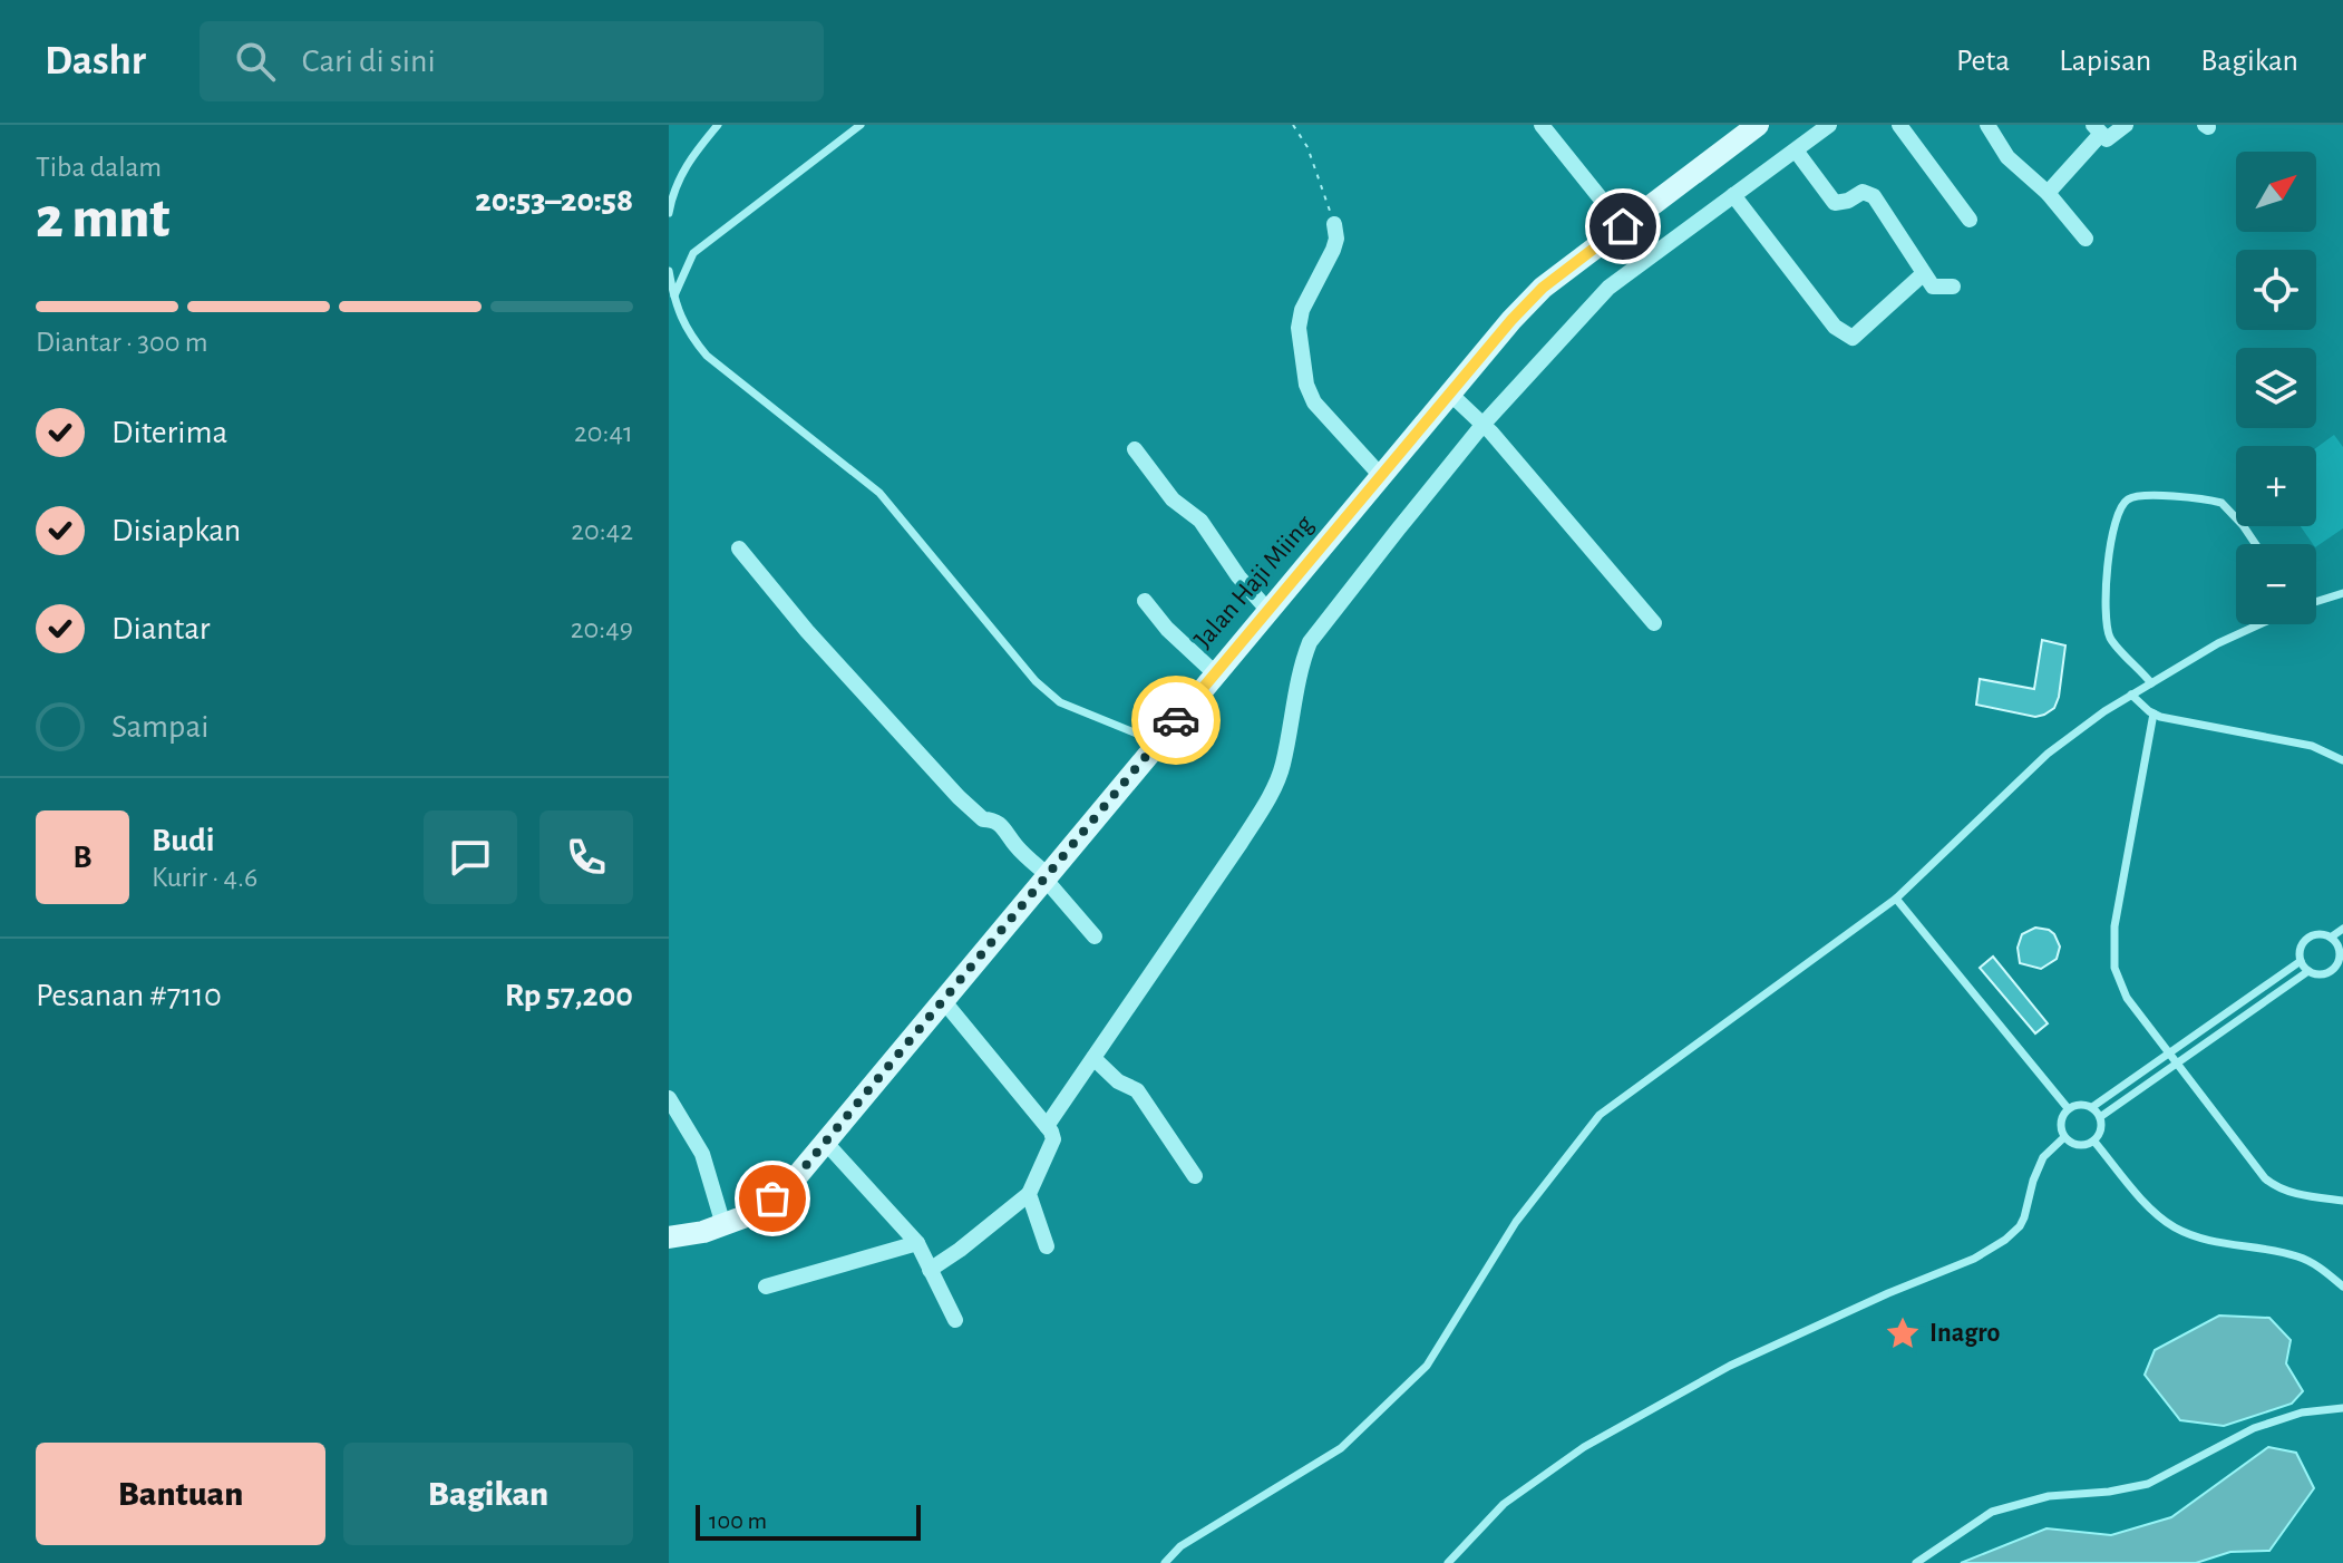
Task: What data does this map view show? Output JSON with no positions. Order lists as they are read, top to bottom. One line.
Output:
{"streets":{"main road":["Jalan Haji Miing"]},"places":{"place":["Inagro"]},"scale_bar":"100 m","north":"top right","page":{"header":"Dashr","search":"Cari di sini","nav":["Peta","Lapisan","Bagikan"],"heading":["2 mnt","Tiba dalam","20:53–20:58"],"panel":["Budi","Kurir · 4.6","Pesanan #7110","Rp 57,200"],"map_buttons":["+","−"],"bar":"Diantar · 300 m","list":[["Diterima","20:41"],["Disiapkan","20:42"],["Diantar","20:49"],"Sampai"],"round":"B","buttons":["Bantuan","Bagikan"],"scale":"100 m"}}
